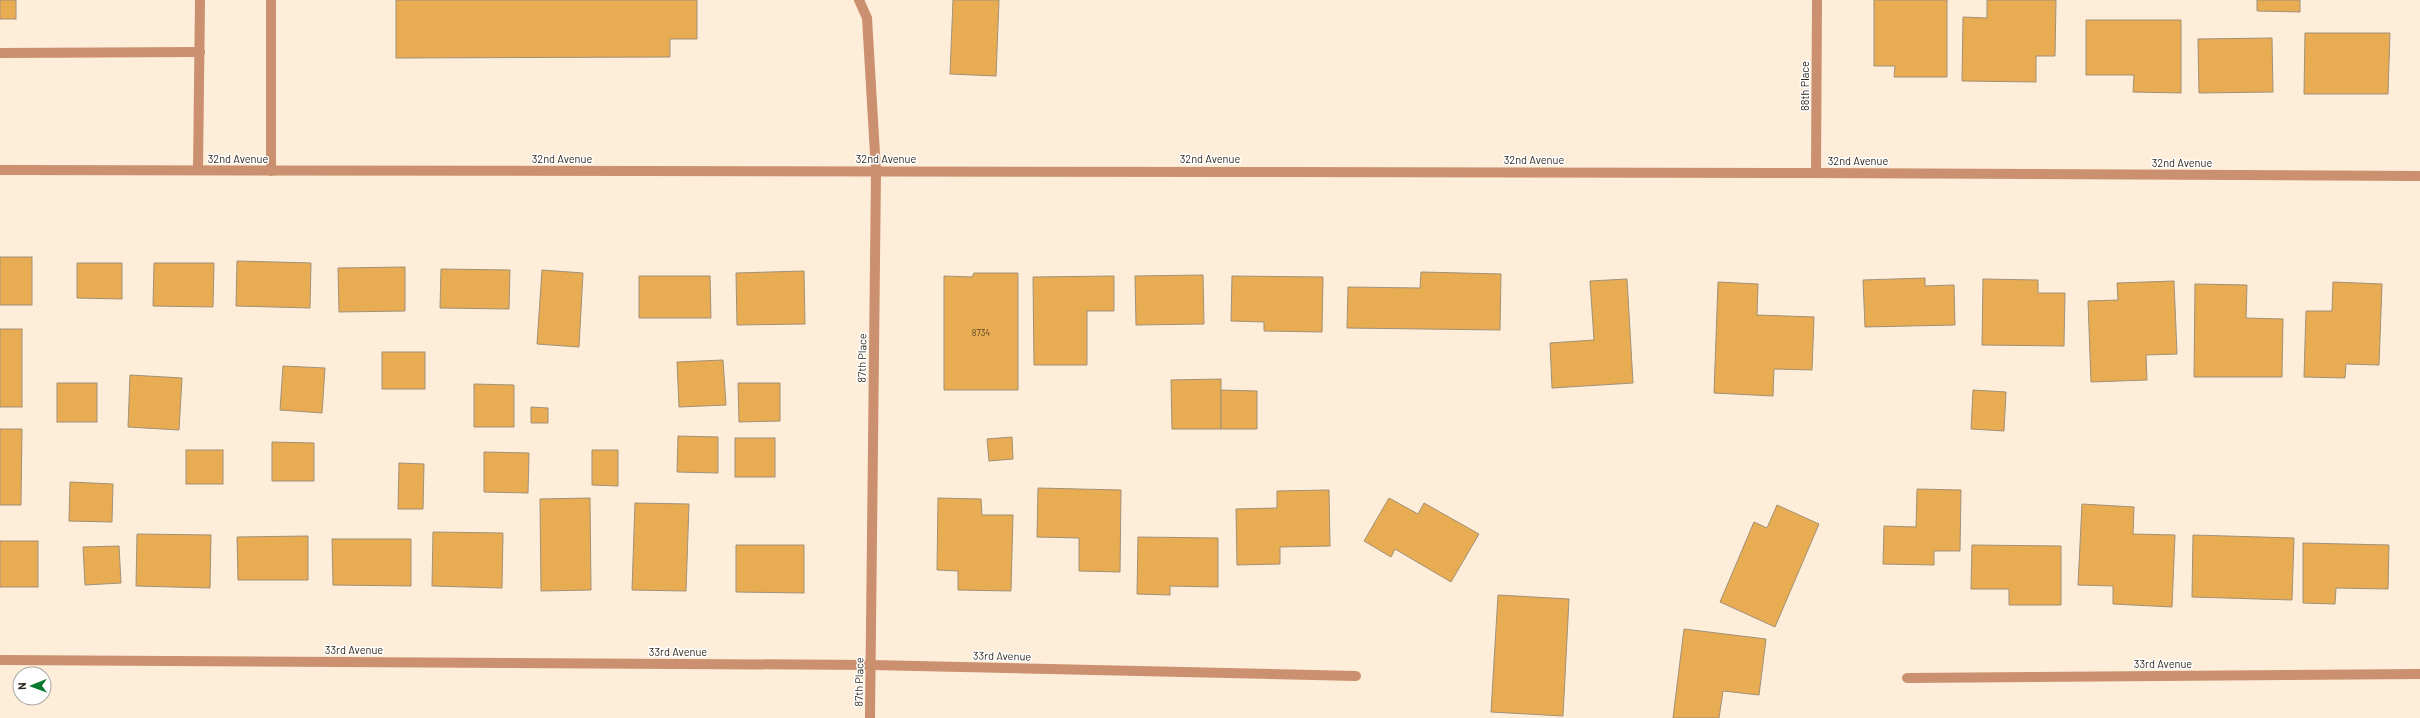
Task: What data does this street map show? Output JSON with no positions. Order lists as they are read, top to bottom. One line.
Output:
{"streets":{"street":["88th Place","32nd Avenue","87th Place","33rd Avenue"]},"crossings":[["88th Place","32nd Avenue"],["32nd Avenue","87th Place"],["87th Place","33rd Avenue"]],"house_numbers":["8734"],"north":"left"}
